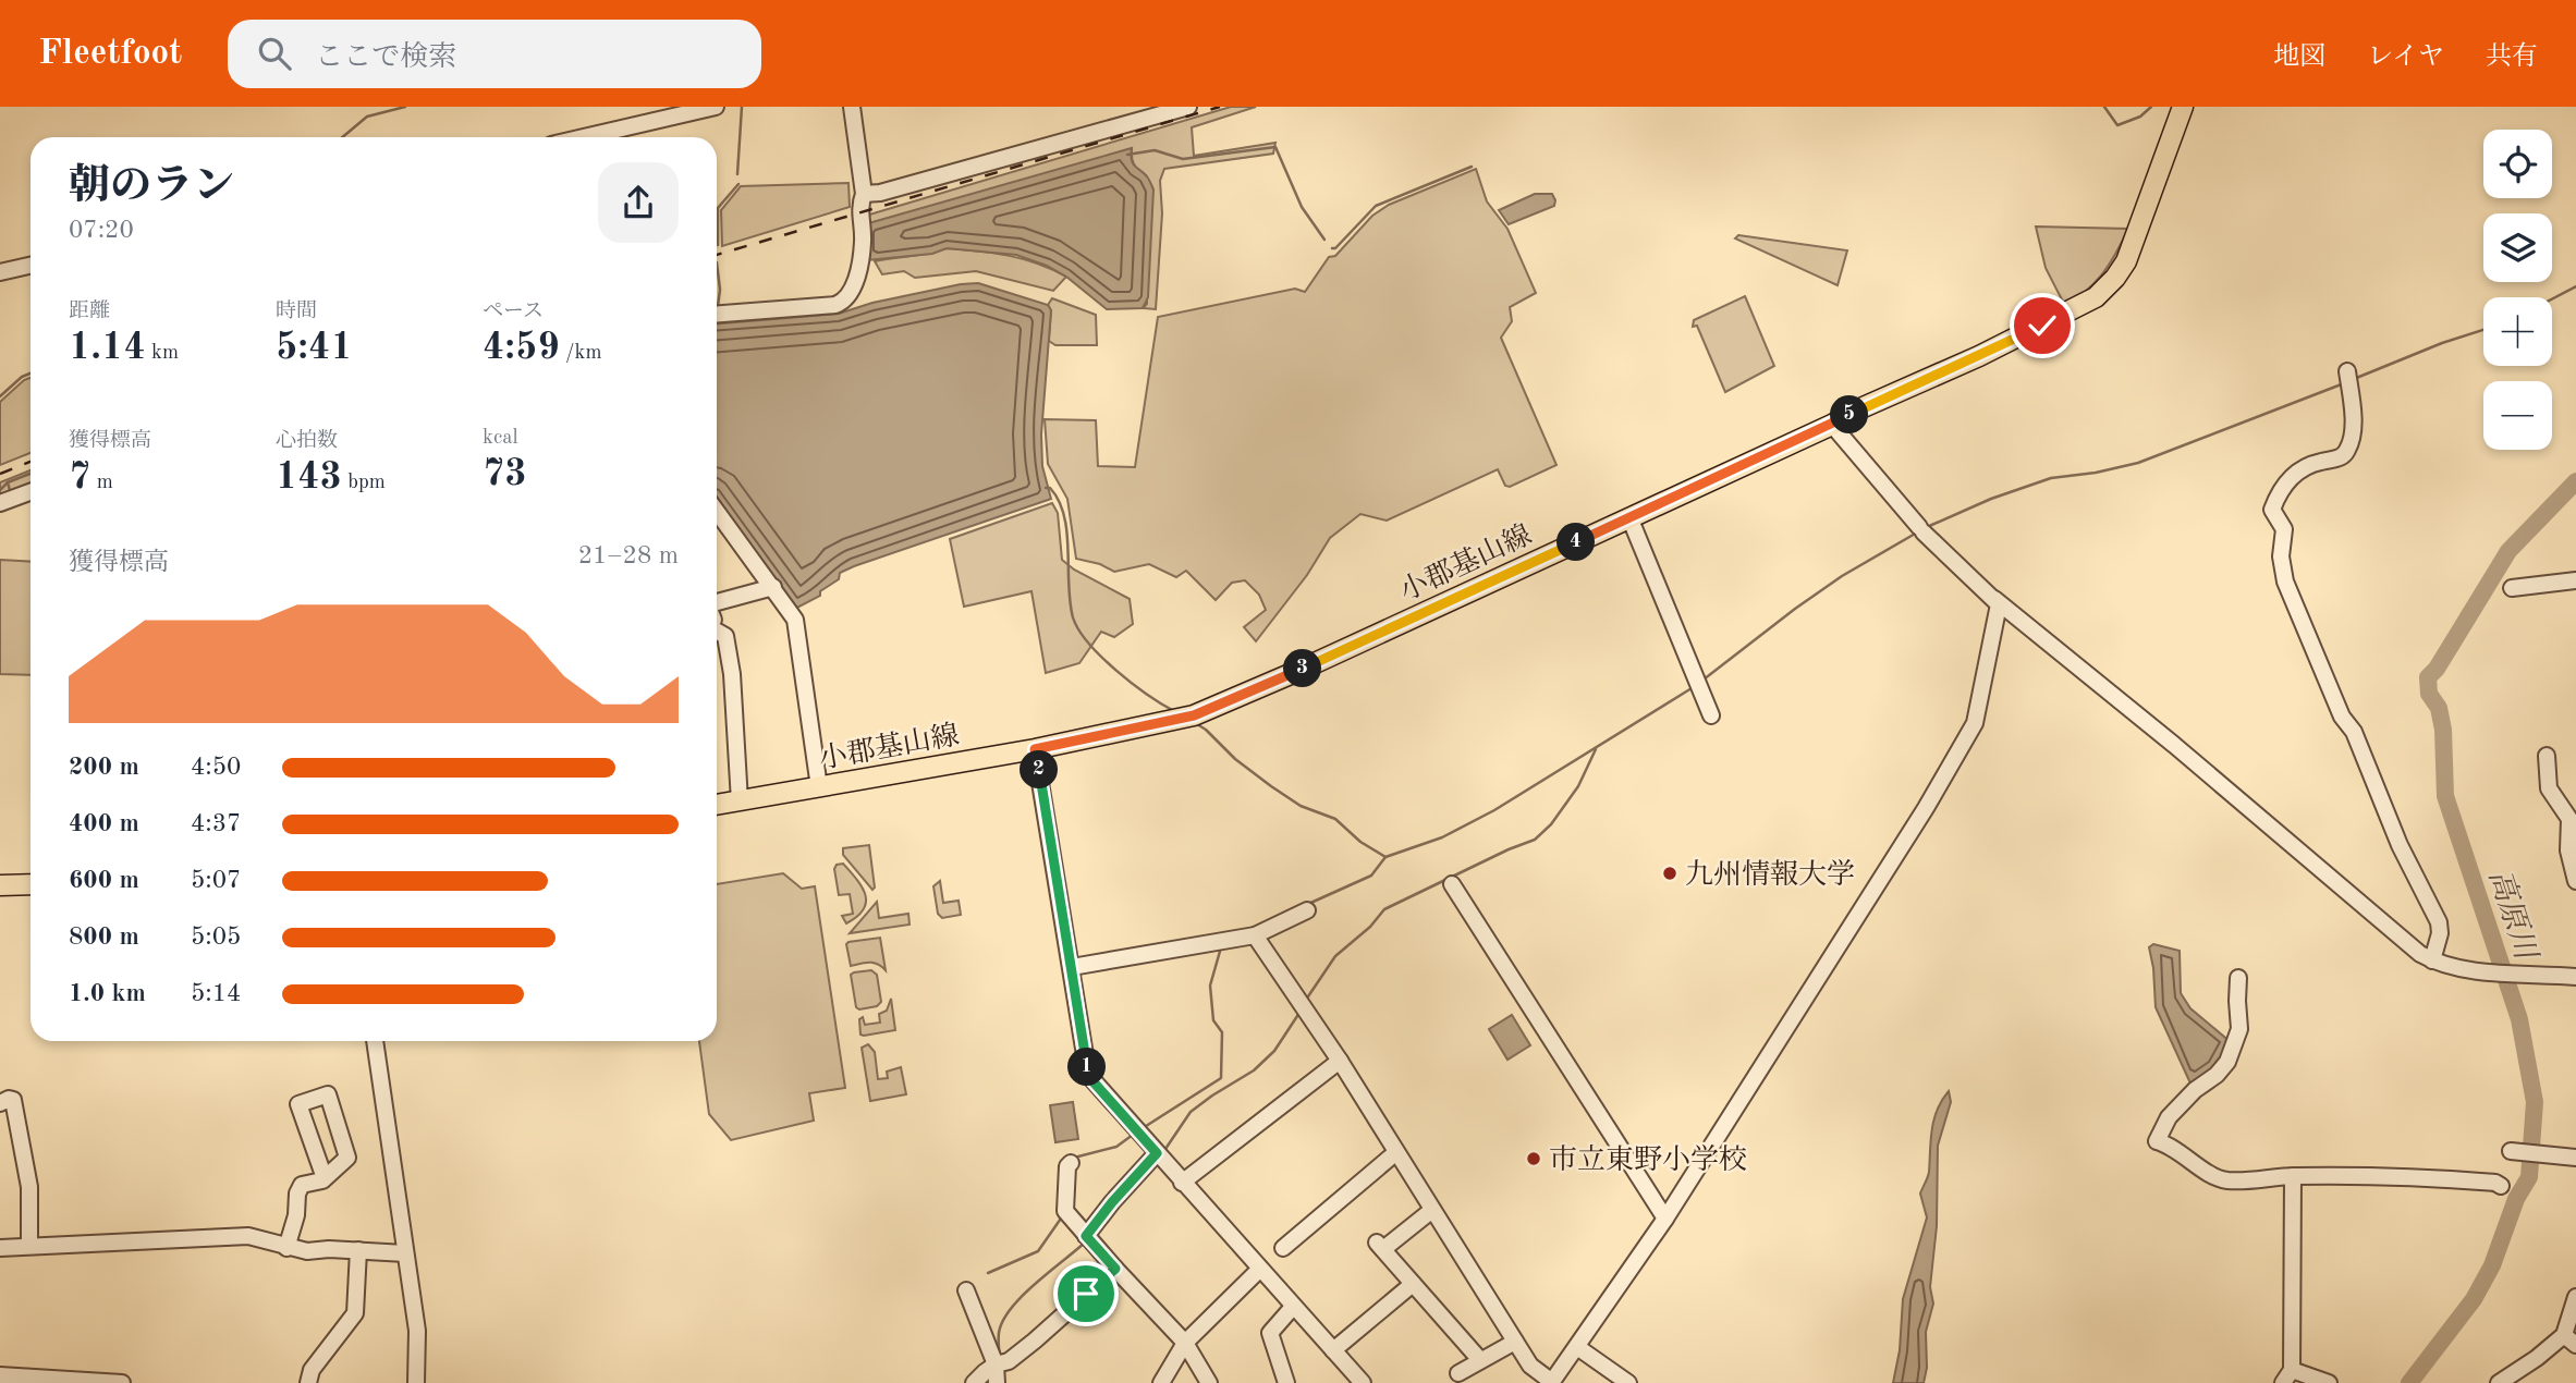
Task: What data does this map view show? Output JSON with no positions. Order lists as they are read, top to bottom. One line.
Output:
{"streets":{"main road":["小郡基山線"]},"water":["高原川"],"places":["九州情報大学","市立東野小学校"],"page":{"header":"Fleetfoot","search":"ここで検索","nav":["地図","レイヤ","共有"],"map_buttons":["+","−"],"heading":["朝のラン","07:20"],"stats":[["距離","1.14 km"],["時間","5:41"],["ペース","4:59 /km"],["獲得標高","7 m"],["心拍数","143 bpm"],["kcal","73"]],"pins":["5","4","3","2","1"],"chart":["獲得標高","21–28 m"],"list":[{"name":"200 m","note":"4:50"},{"name":"400 m","note":"4:37"},{"name":"600 m","note":"5:07"},{"name":"800 m","note":"5:05"},{"name":"1.0 km","note":"5:14"}]}}
